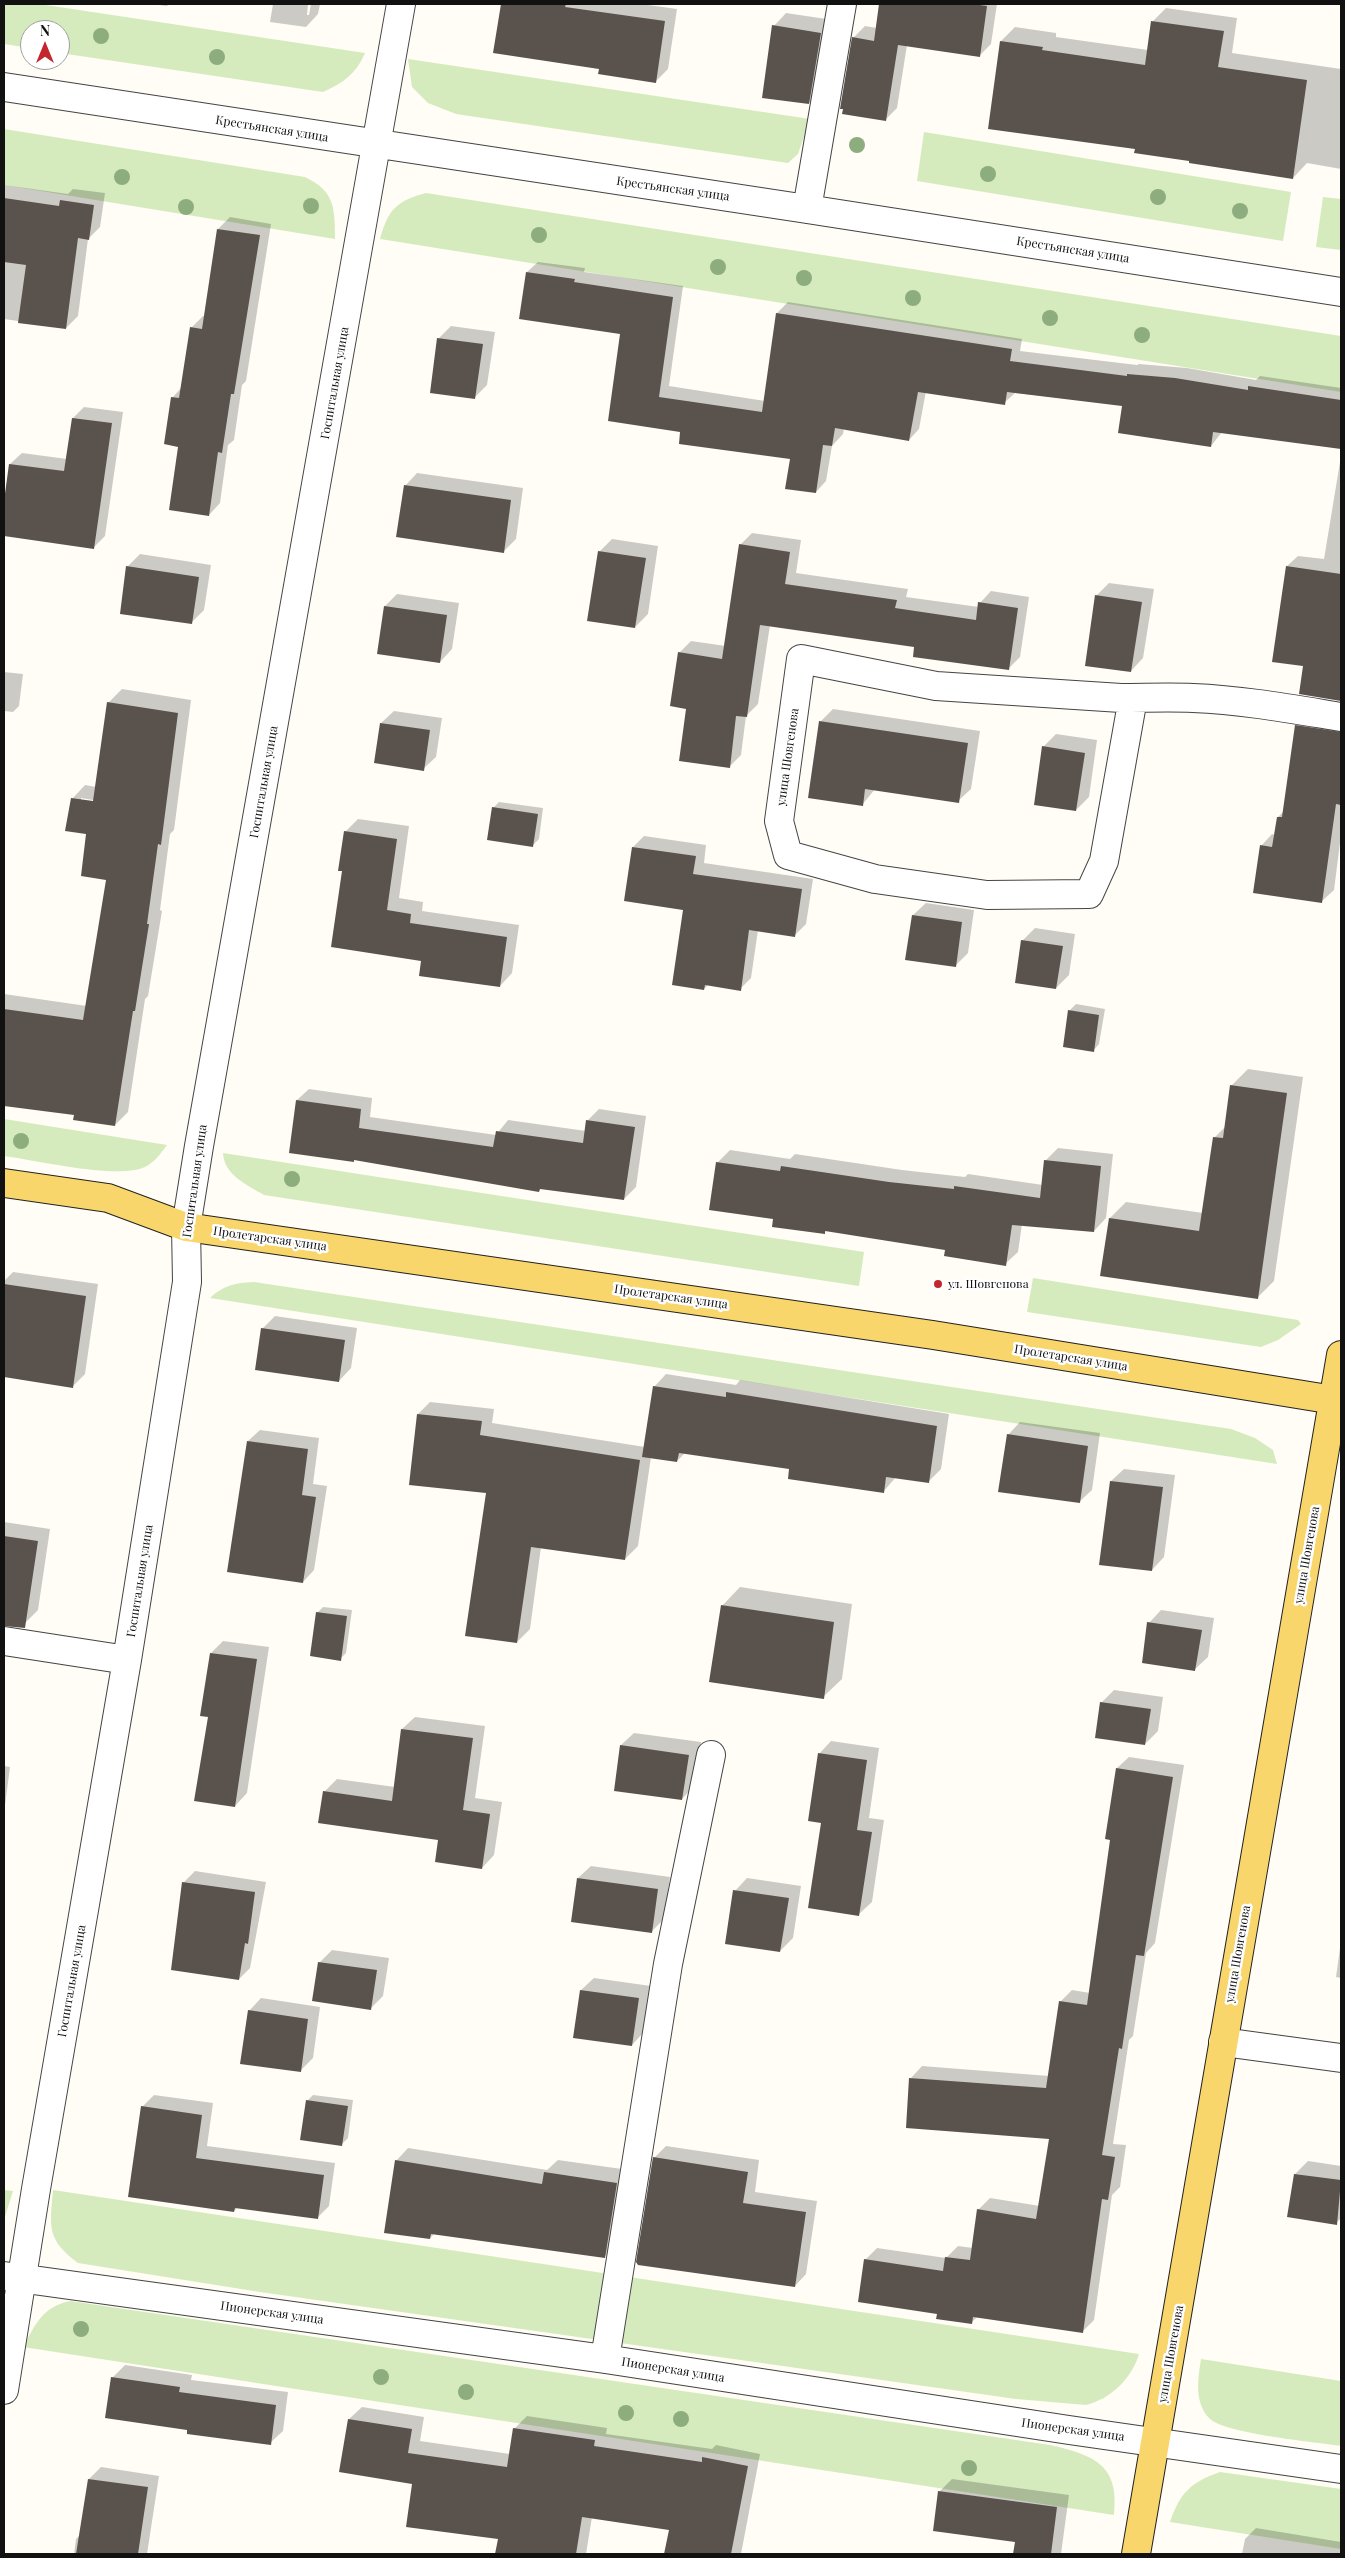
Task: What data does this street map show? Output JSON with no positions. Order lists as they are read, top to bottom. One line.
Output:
{"streets":{"main road":["улица Шовгенова","Пролетарская улица"],"street":["Крестьянская улица","Госпитальная улица","Пионерская улица"]},"crossings":[["Крестьянская улица","Госпитальная улица"],["Госпитальная улица","Пролетарская улица"],["Госпитальная улица","Пионерская улица"],["улица Шовгенова","Пролетарская улица"],["улица Шовгенова","Пионерская улица"]],"places":["ул. Шовгенова"],"north":"top"}
